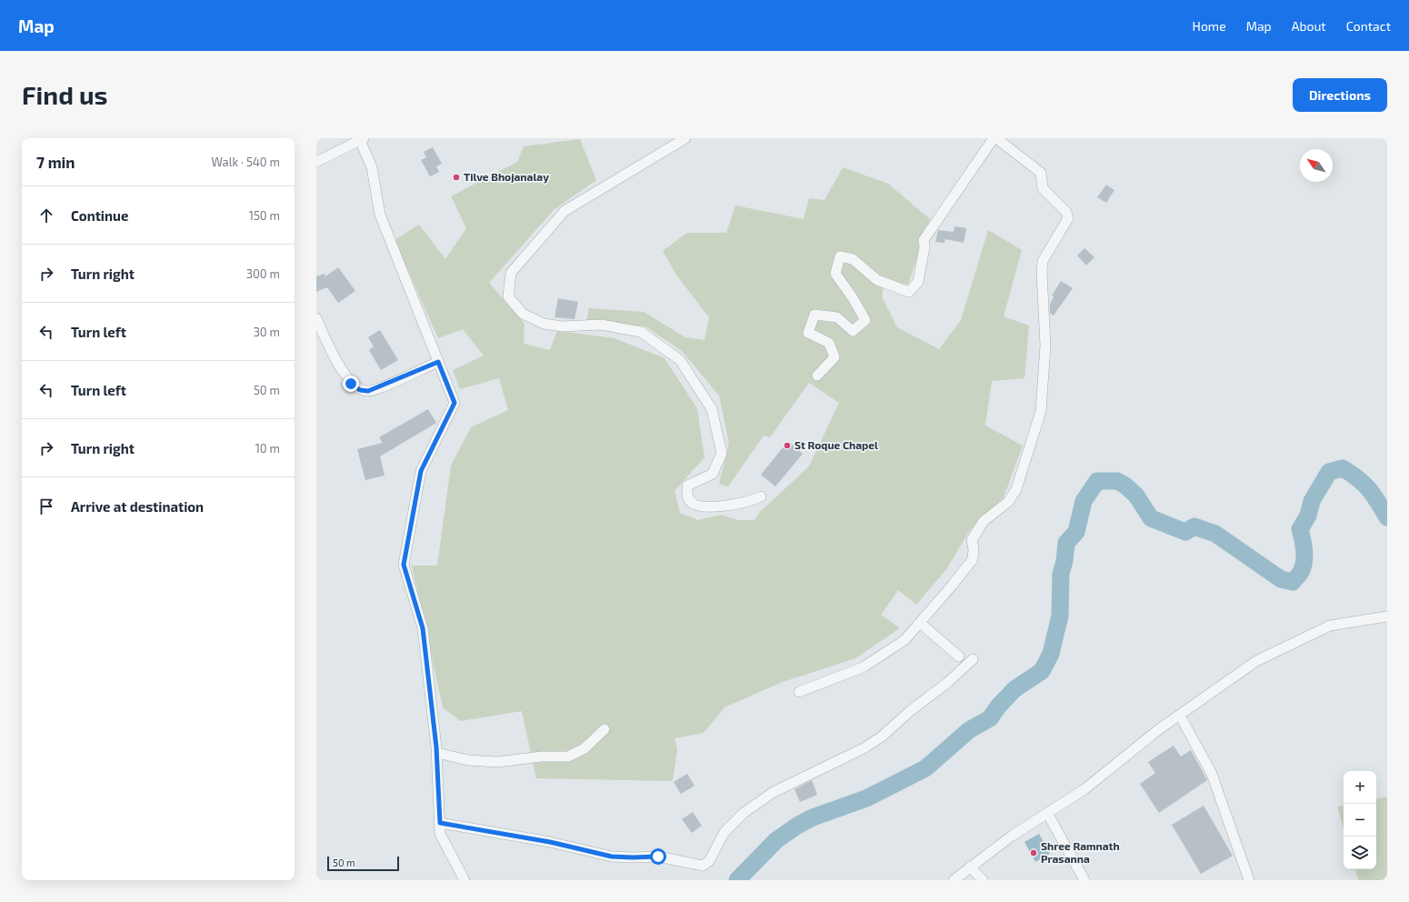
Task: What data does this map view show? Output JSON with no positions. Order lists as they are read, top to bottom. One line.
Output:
{"places":["Tilve Bhojanalay","St Roque Chapel","Shree Ramnath Prasanna"],"scale_bar":"50 m","north":"top left","page":{"header":"Map","nav":["Home","Map","About","Contact"],"buttons":"Directions","title":"Find us","heading":["7 min","Walk · 540 m"],"list":[["Continue","150 m"],["Turn right","300 m"],["Turn left","30 m"],["Turn left","50 m"],["Turn right","10 m"],"Arrive at destination"],"map_buttons":["+","−"],"scale":"50 m"}}
